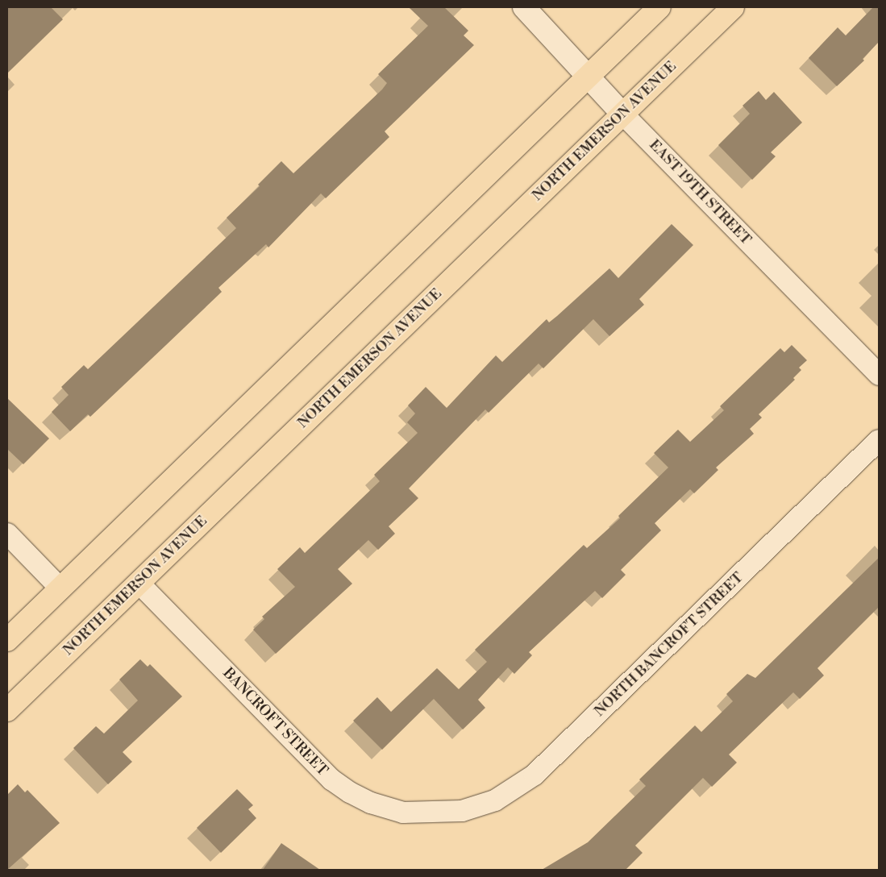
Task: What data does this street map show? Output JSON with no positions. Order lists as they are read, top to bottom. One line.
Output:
{"streets":{"main road":["NORTH EMERSON AVENUE"],"street":["EAST 19TH STREET","NORTH BANCROFT STREET","BANCROFT STREET"]},"crossings":[["NORTH EMERSON AVENUE","EAST 19TH STREET"],["NORTH EMERSON AVENUE","BANCROFT STREET"],["NORTH BANCROFT STREET","BANCROFT STREET"]]}
